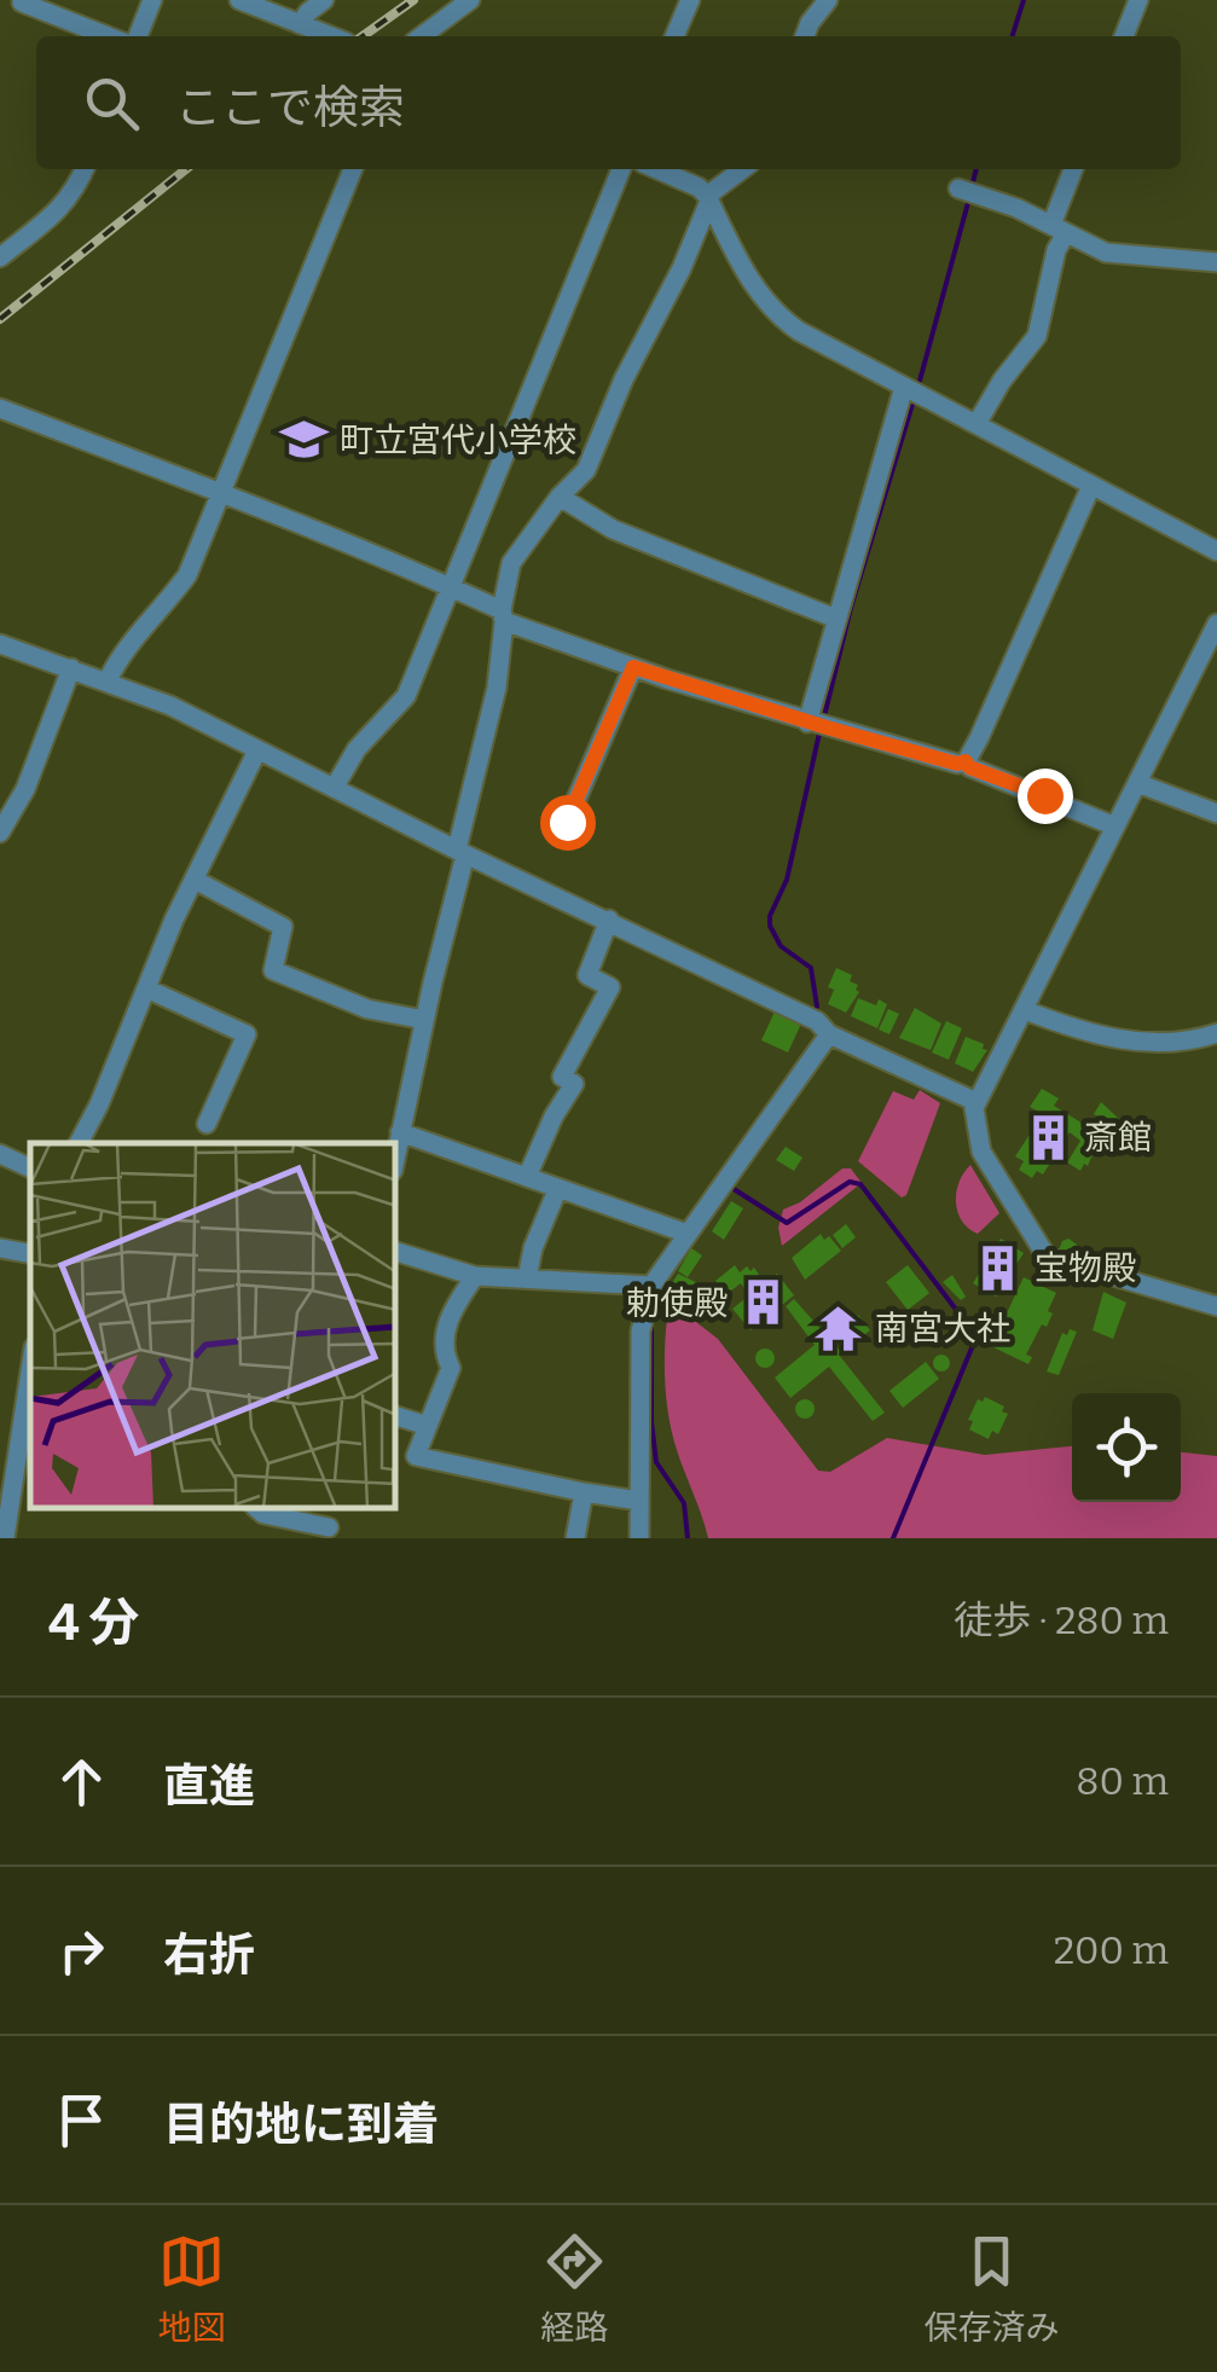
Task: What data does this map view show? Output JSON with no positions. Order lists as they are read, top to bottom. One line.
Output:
{"places":{"school or university":["町立宮代小学校"],"building":["斎館","宝物殿","勅使殿"],"temple":["南宮大社"]},"page":{"search":"ここで検索","heading":["4 分","徒歩 · 280 m"],"list":[["直進","80 m"],["右折","200 m"],"目的地に到着"],"nav":["地図","経路","保存済み"]}}
